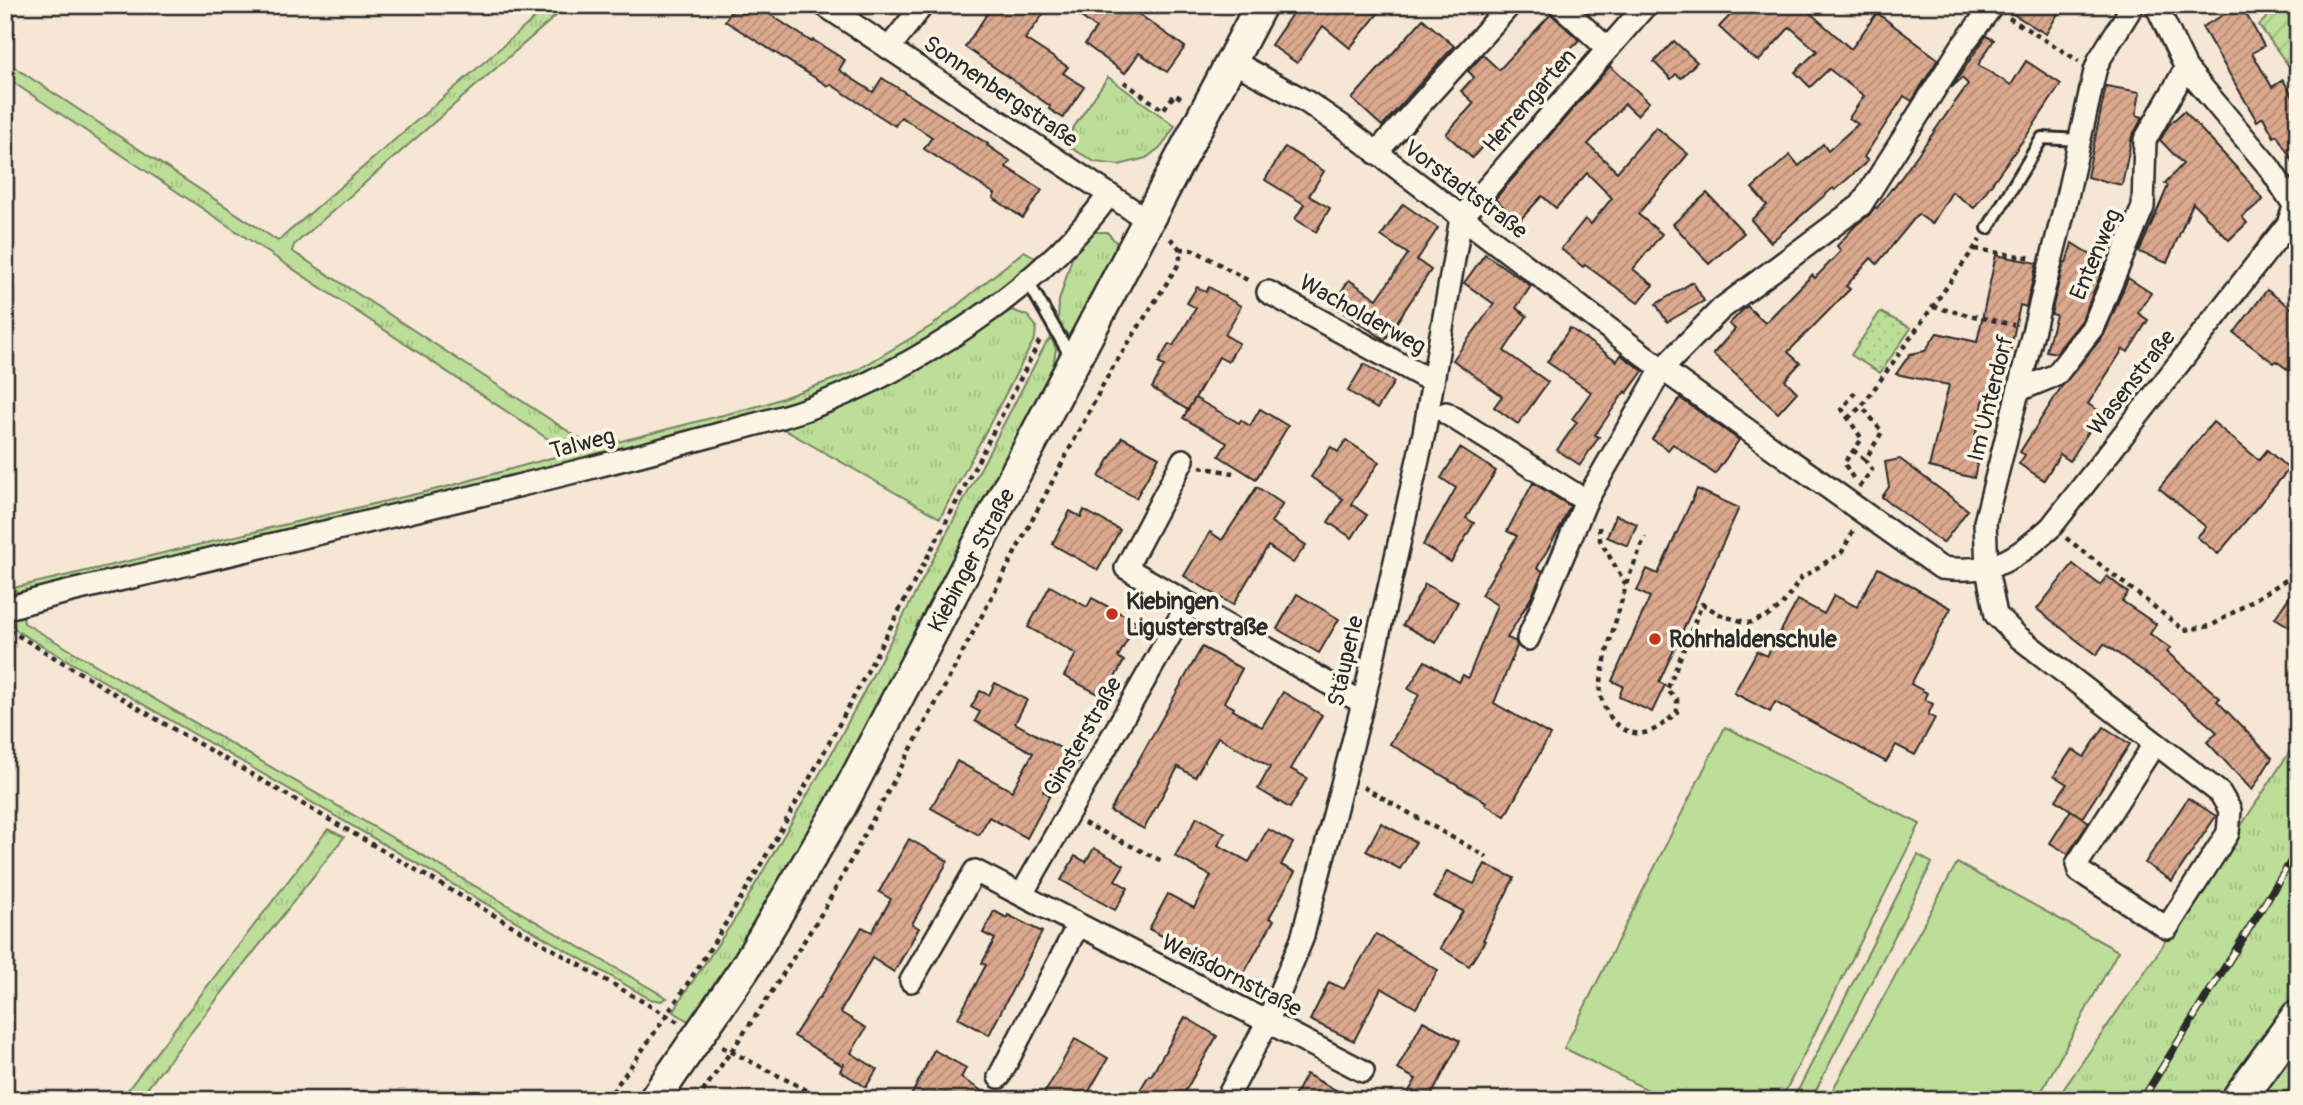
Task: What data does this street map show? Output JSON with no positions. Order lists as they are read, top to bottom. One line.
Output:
{"streets":{"street":["Sonnenbergstraße","Herrengarten","Vorstadtstraße","Entenweg","Wacholderweg","Wasenstraße","Im Unterdorf","Talweg","Kiebinger Straße","Stäuperle","Ginsterstraße","Weißdornstraße"]},"crossings":[["Sonnenbergstraße","Talweg"],["Sonnenbergstraße","Kiebinger Straße"],["Herrengarten","Vorstadtstraße"],["Herrengarten","Stäuperle"],["Vorstadtstraße","Wasenstraße"],["Vorstadtstraße","Im Unterdorf"],["Vorstadtstraße","Kiebinger Straße"],["Vorstadtstraße","Stäuperle"],["Entenweg","Im Unterdorf"],["Wacholderweg","Stäuperle"],["Wasenstraße","Im Unterdorf"],["Stäuperle","Weißdornstraße"],["Ginsterstraße","Weißdornstraße"]],"places":["Kiebingen Ligusterstraße","Rohrhaldenschule"]}
